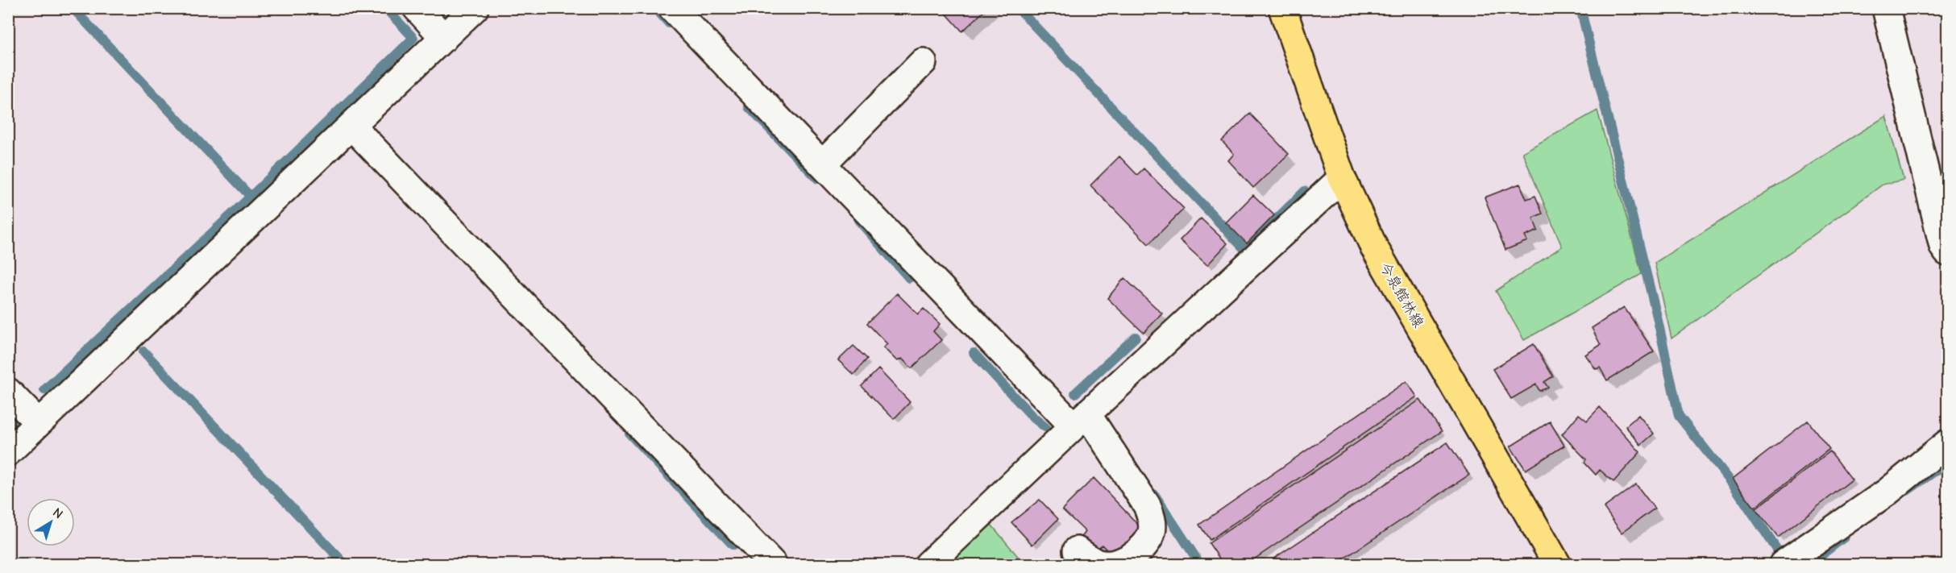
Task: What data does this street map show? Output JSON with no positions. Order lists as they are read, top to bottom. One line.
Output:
{"streets":{"main road":["今泉館林線"]},"north":"top right"}
